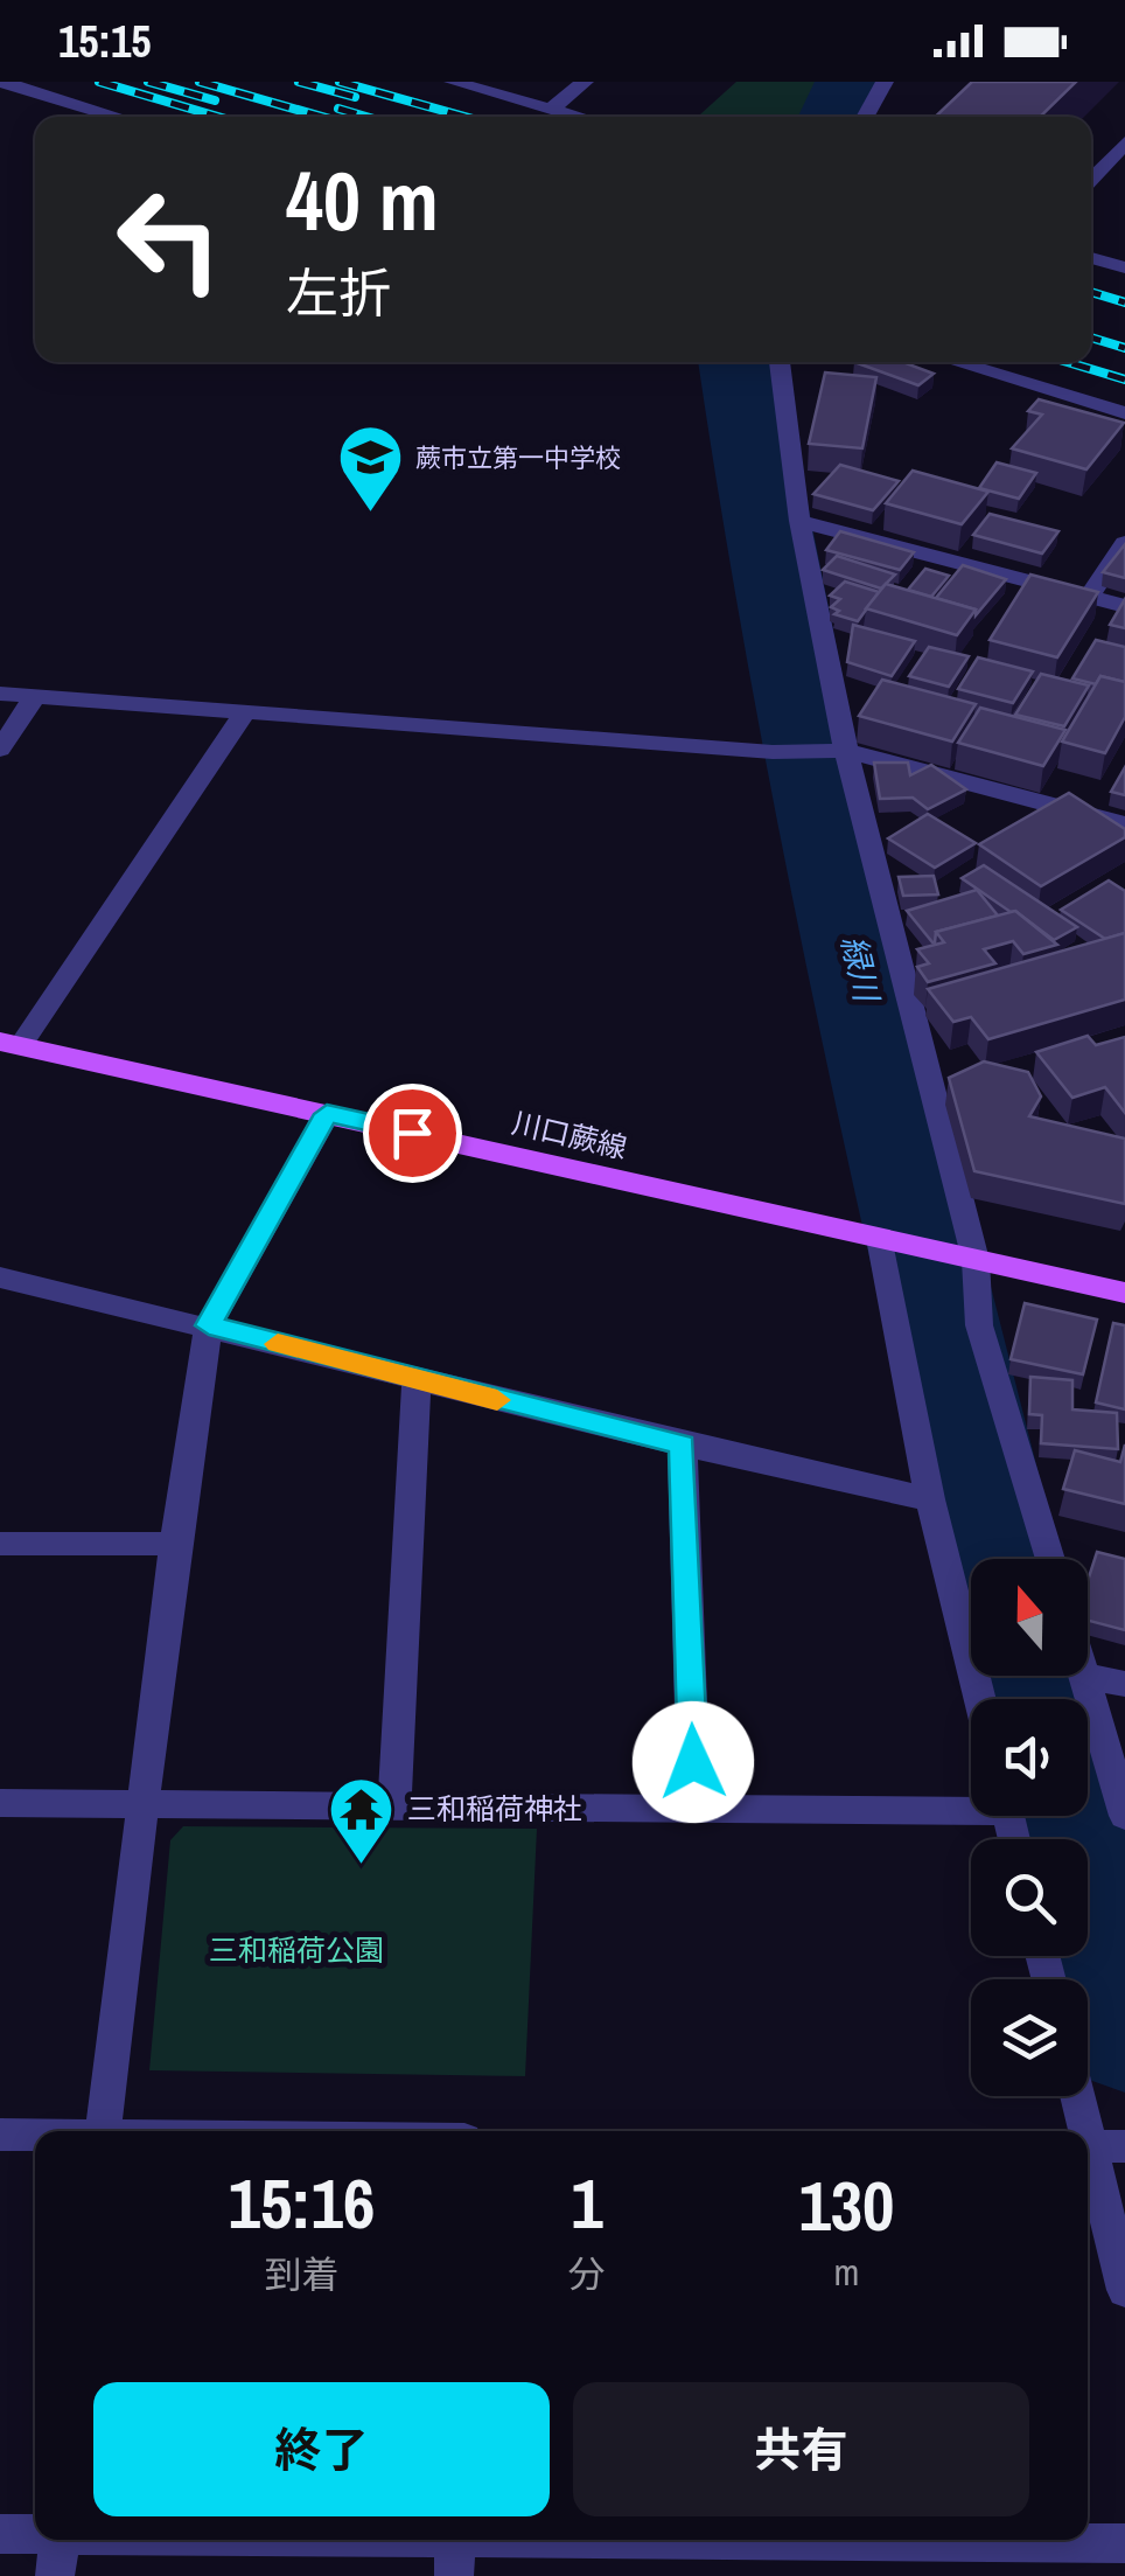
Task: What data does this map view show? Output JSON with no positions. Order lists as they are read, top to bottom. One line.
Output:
{"streets":{"main road":["川口蕨線"]},"water":["緑川"],"parks":["三和稲荷公園"],"places":{"school or university":["蕨市立第一中学校"],"temple":["三和稲荷神社"]},"north":"top","page":{"status":"15:15","turn":["40 m","左折"],"eta":["15:16","到着","1","分","130","m"],"buttons":["終了","共有"]}}
